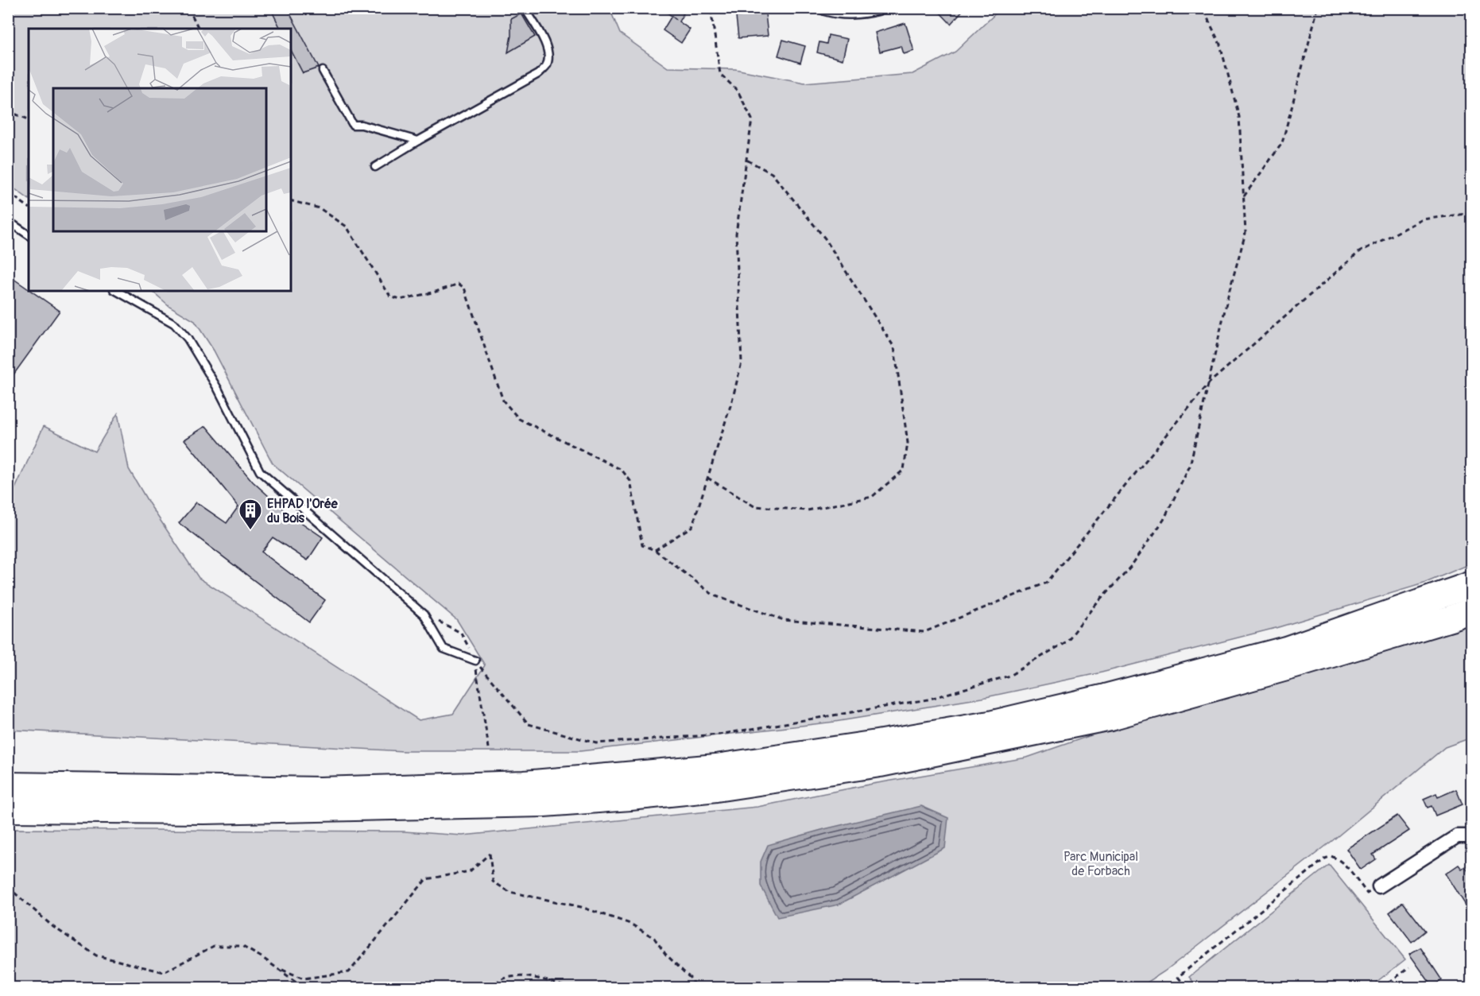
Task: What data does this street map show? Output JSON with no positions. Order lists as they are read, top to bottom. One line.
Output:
{"parks":["Parc Municipal de Forbach"],"places":{"building":["EHPAD l'Orée du Bois"]}}
